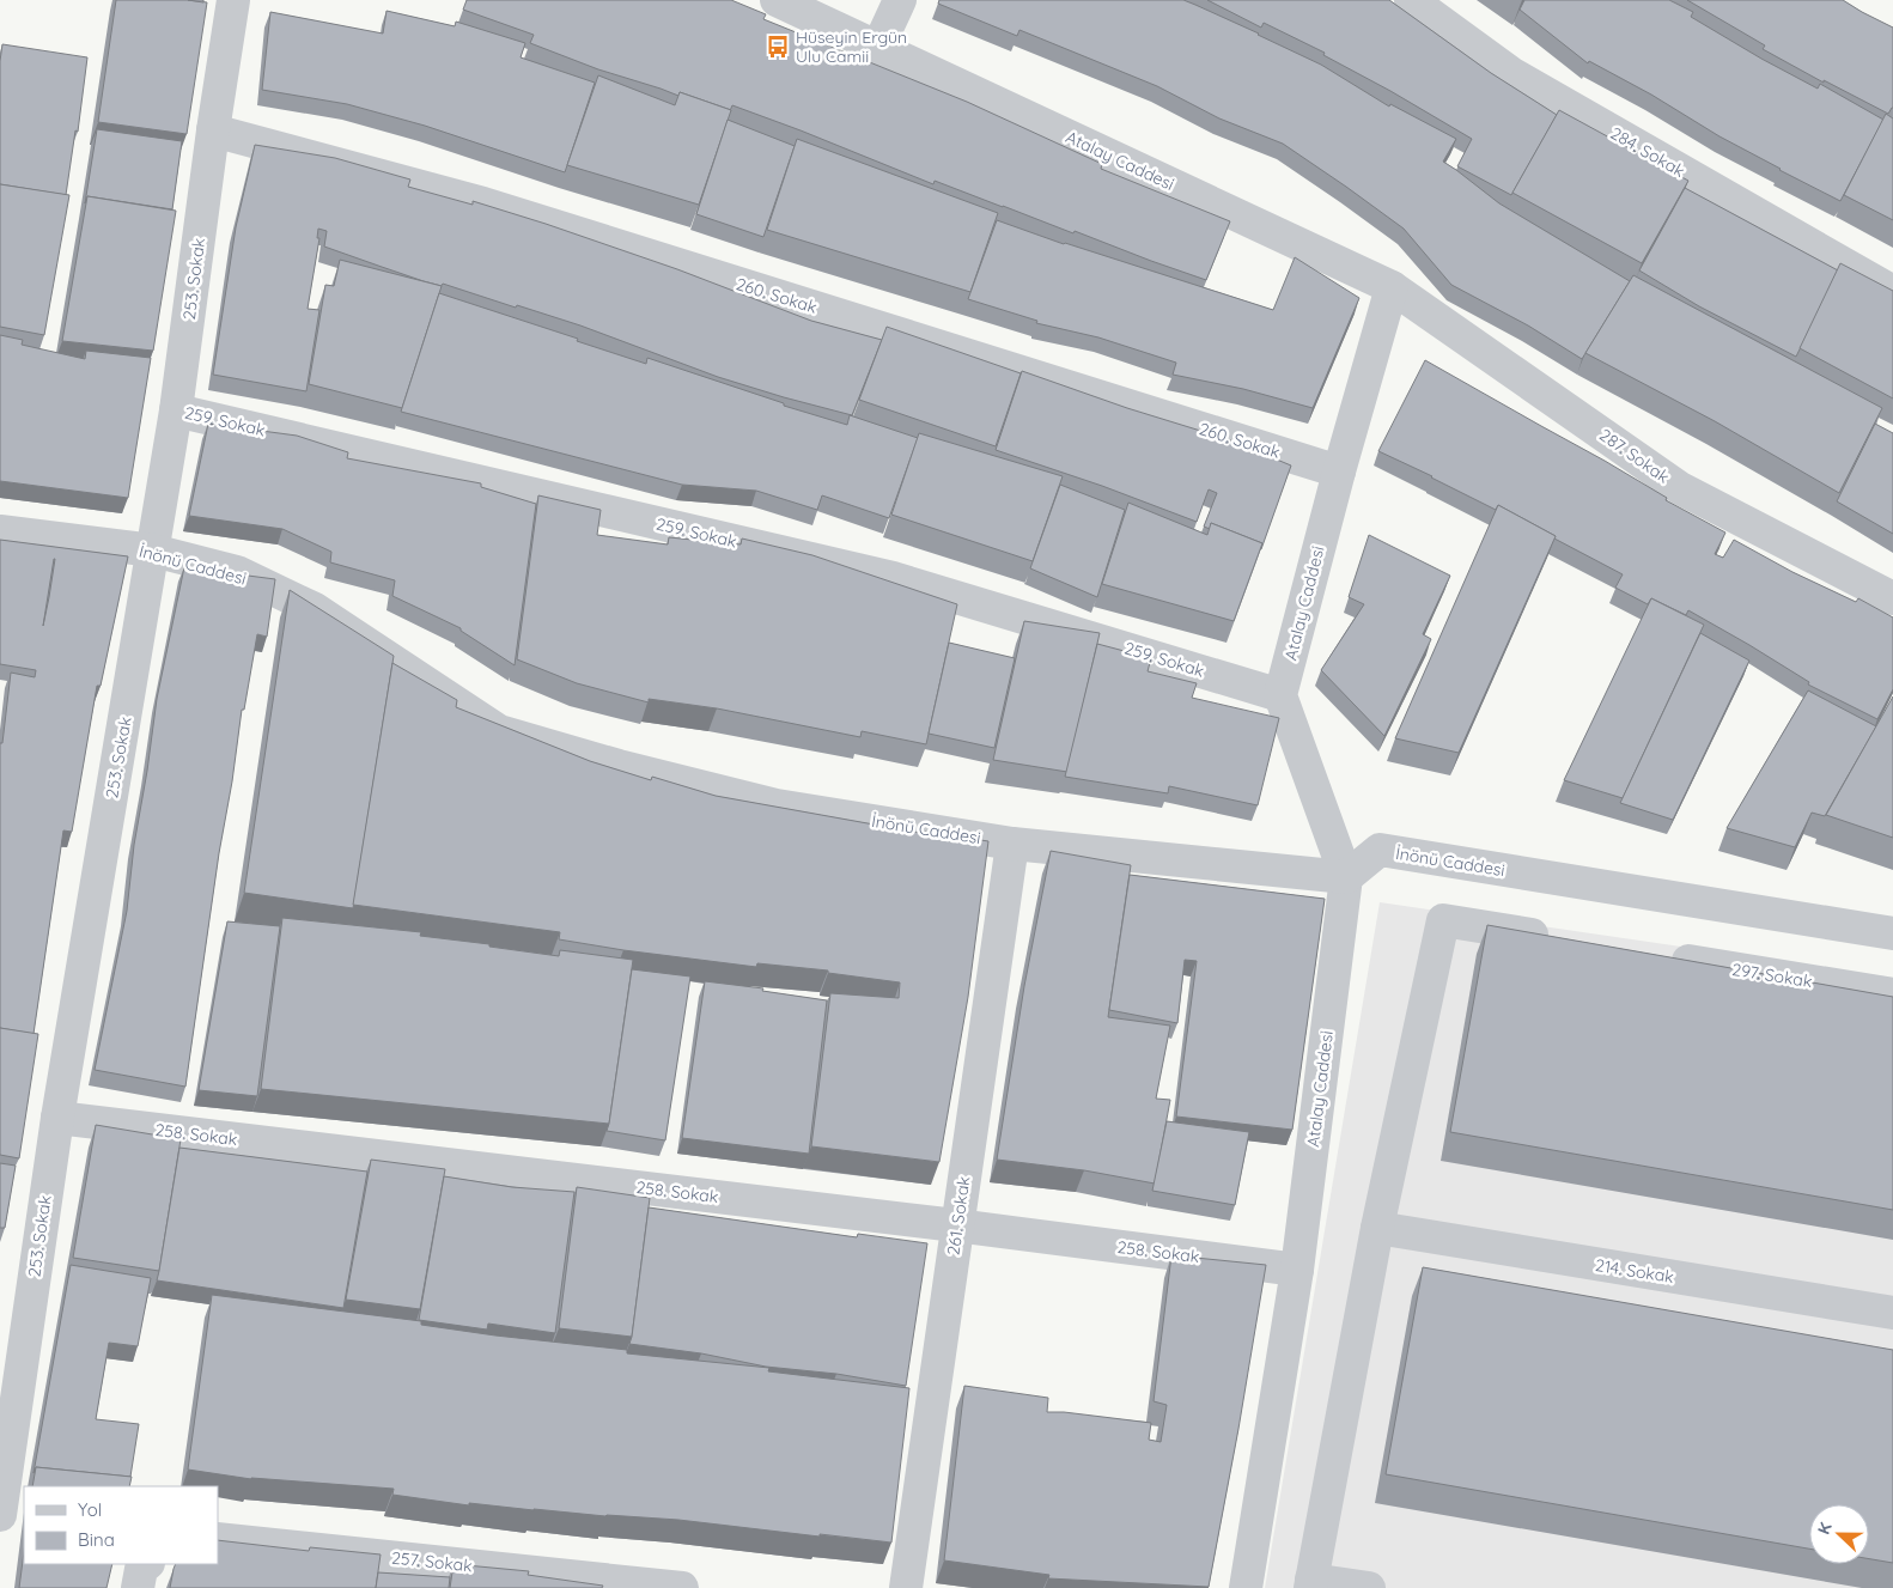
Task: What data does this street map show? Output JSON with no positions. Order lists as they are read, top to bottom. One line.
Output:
{"streets":{"street":["284. Sokak","Atalay Caddesi","253. Sokak","260. Sokak","259. Sokak","287. Sokak","İnönü Caddesi","297. Sokak","258. Sokak","261. Sokak","214. Sokak","257. Sokak"]},"crossings":[["Atalay Caddesi","260. Sokak"],["Atalay Caddesi","259. Sokak"],["Atalay Caddesi","287. Sokak"],["Atalay Caddesi","İnönü Caddesi"],["Atalay Caddesi","258. Sokak"],["253. Sokak","260. Sokak"],["253. Sokak","259. Sokak"],["253. Sokak","İnönü Caddesi"],["253. Sokak","258. Sokak"],["İnönü Caddesi","261. Sokak"],["258. Sokak","261. Sokak"]],"places":{"bus stop":["Hüseyin Ergün Ulu Camii"]},"legend":["Yol","Bina"],"north":"left"}
